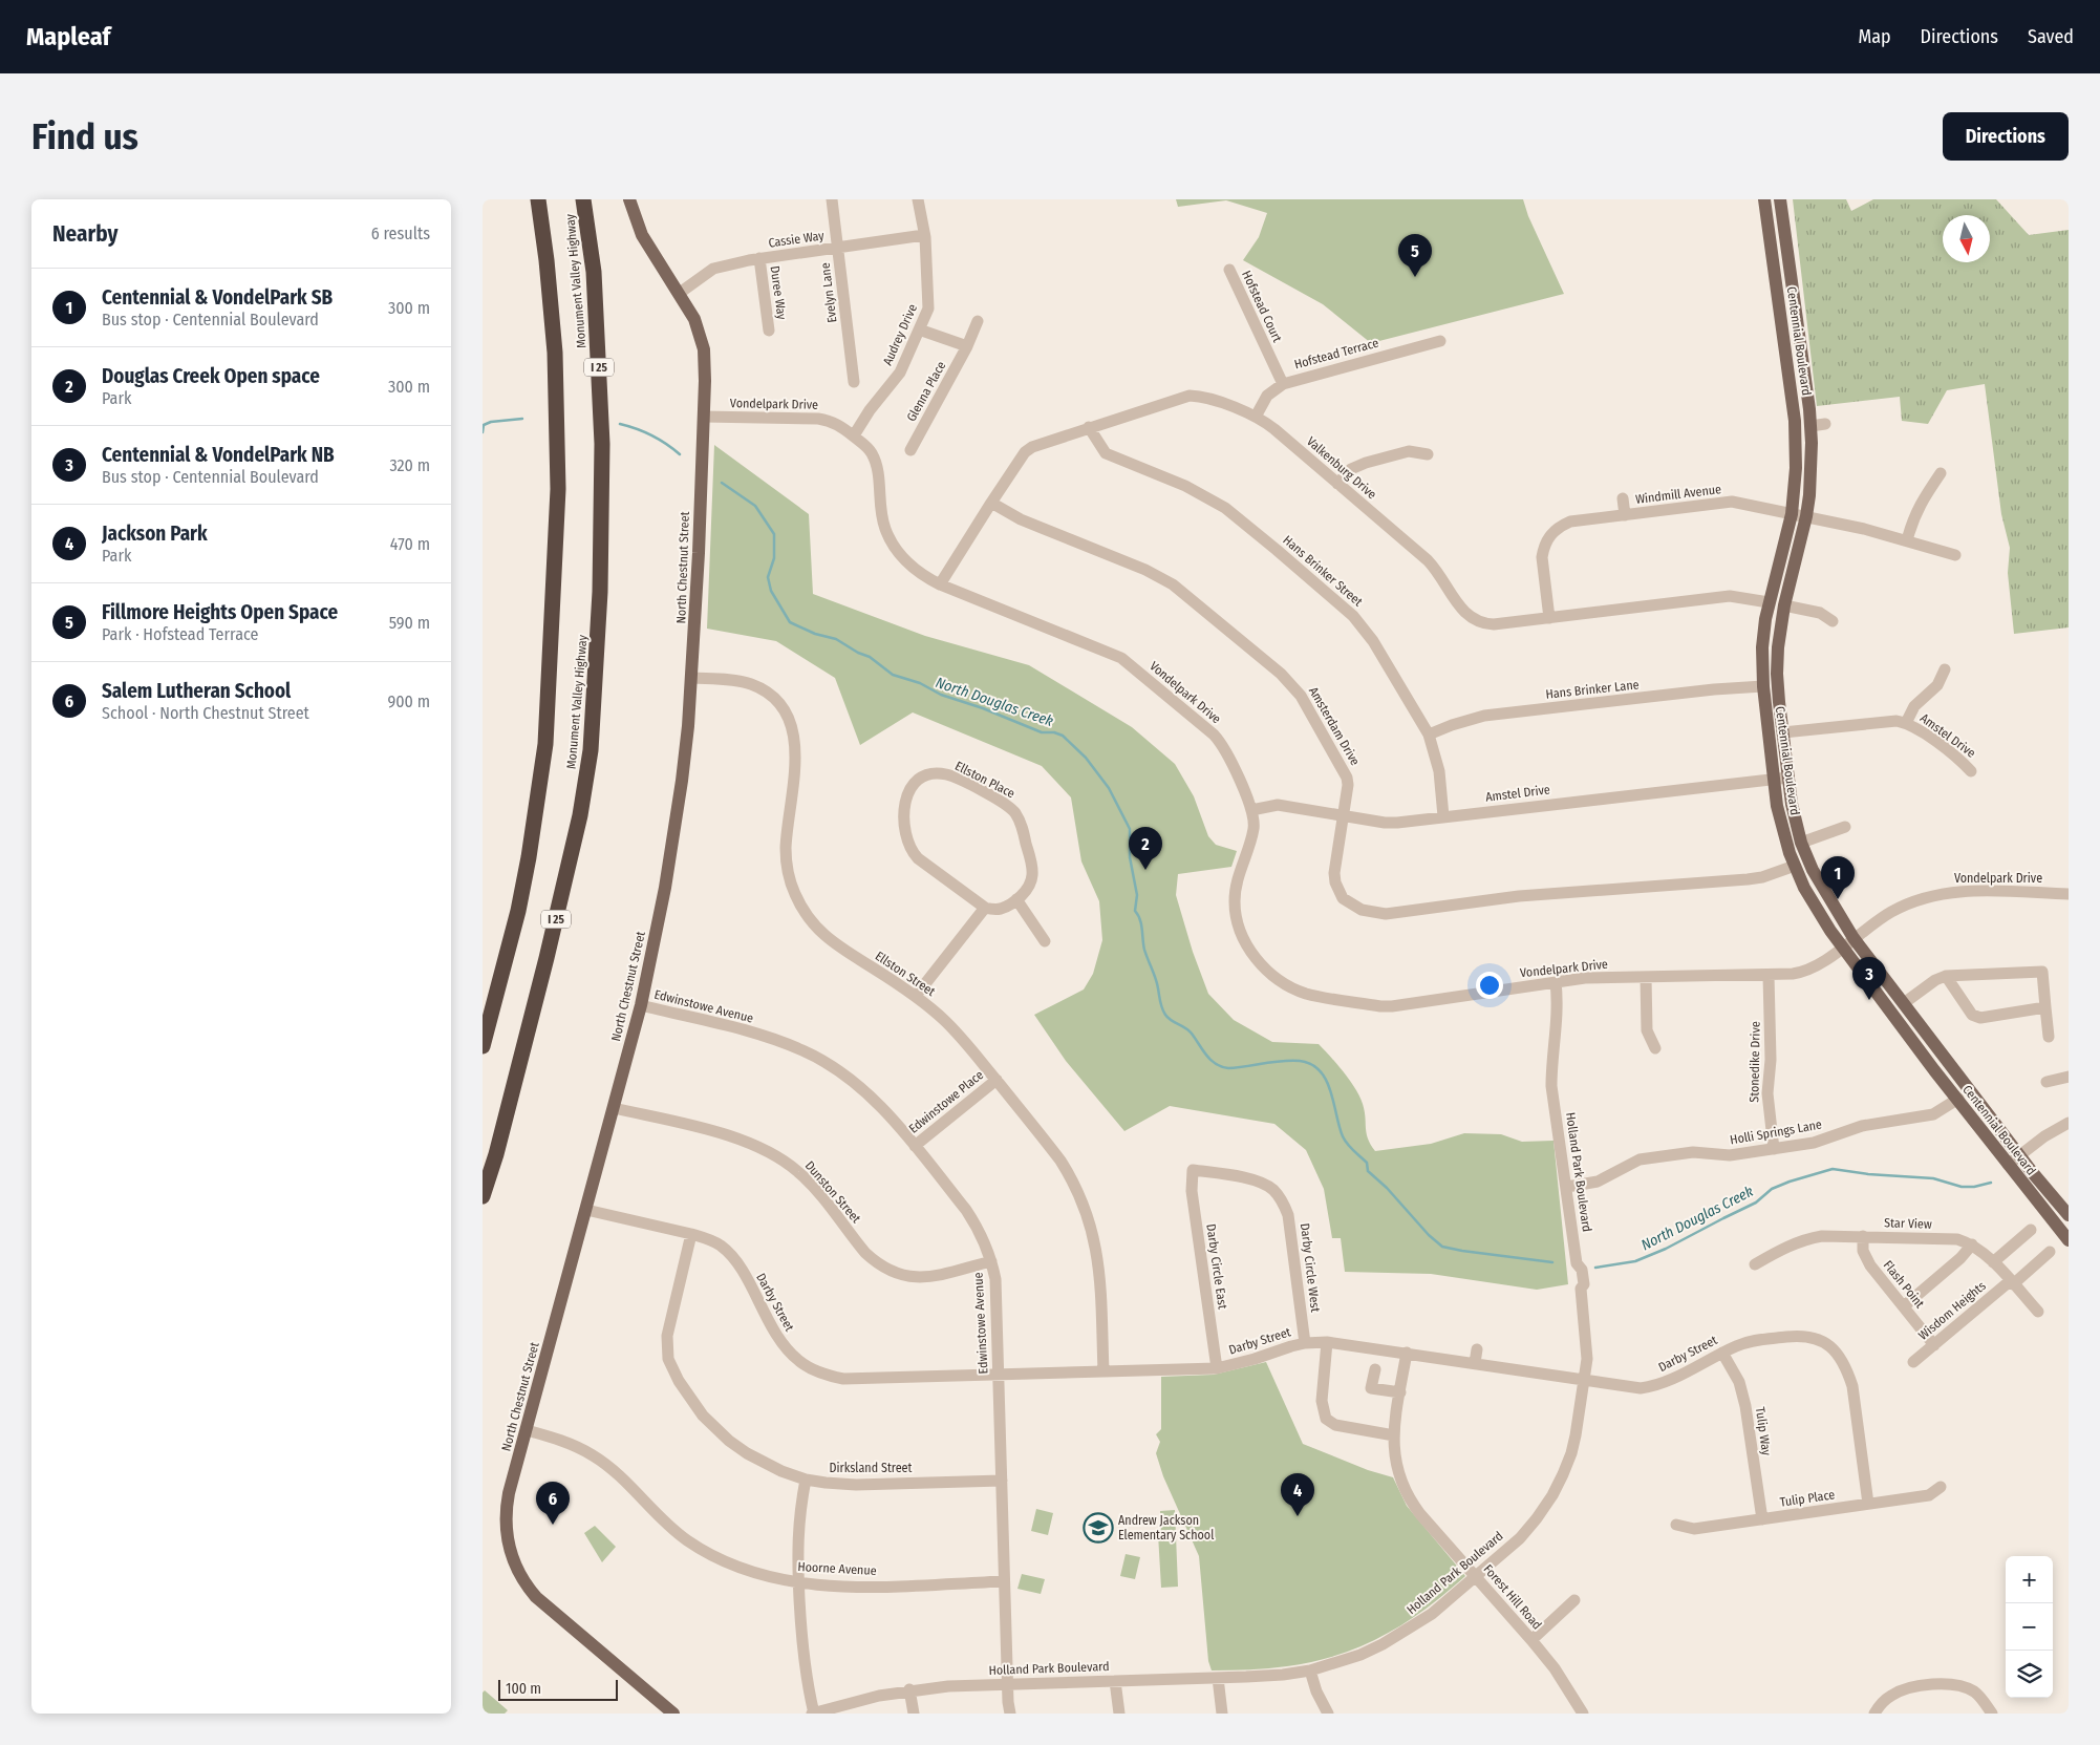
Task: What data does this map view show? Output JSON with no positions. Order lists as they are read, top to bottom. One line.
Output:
{"streets":{"highway":["Monument Valley Highway","I 25"],"main road":["Centennial Boulevard","North Chestnut Street"],"street":["Cassie Way","Duree Way","Evelyn Lane","Hofstead Court","Audrey Drive","Hofstead Terrace","Glenna Place","Vondelpark Drive","Valkenburg Drive","Windmill Avenue","Hans Brinker Street","Hans Brinker Lane","Amsterdam Drive","Amstel Drive","Ellston Place","Ellston Street","Edwinstowe Avenue","Stonedike Drive","Edwinstowe Place","Holli Springs Lane","Holland Park Boulevard","Dunston Street","Star View","Darby Circle East","Darby Circle West","Flash Point","Darby Street","Wisdom Heights","Tulip Way","Dirksland Street","Tulip Place","Hoorne Avenue","Forest Hill Road"]},"crossings":[["Cassie Way","Duree Way"],["Cassie Way","Evelyn Lane"],["Cassie Way","Audrey Drive"],["Cassie Way","North Chestnut Street"],["Hofstead Court","Hofstead Terrace"],["Audrey Drive","Vondelpark Drive"],["Centennial Boulevard","Vondelpark Drive"],["Centennial Boulevard","Valkenburg Drive"],["Centennial Boulevard","Windmill Avenue"],["Centennial Boulevard","Hans Brinker Lane"],["Centennial Boulevard","Amsterdam Drive"],["Centennial Boulevard","Amstel Drive"],["Centennial Boulevard","Holli Springs Lane"],["Hofstead Terrace","Valkenburg Drive"],["Vondelpark Drive","Valkenburg Drive"],["Vondelpark Drive","North Chestnut Street"],["Vondelpark Drive","Amstel Drive"],["Vondelpark Drive","Stonedike Drive"],["Vondelpark Drive","Holland Park Boulevard"],["Valkenburg Drive","Windmill Avenue"],["Valkenburg Drive","Hans Brinker Street"],["Valkenburg Drive","Amsterdam Drive"],["North Chestnut Street","Ellston Street"],["North Chestnut Street","Edwinstowe Avenue"],["North Chestnut Street","Dunston Street"],["North Chestnut Street","Darby Street"],["North Chestnut Street","Hoorne Avenue"],["Hans Brinker Street","Hans Brinker Lane"],["Hans Brinker Street","Amstel Drive"],["Amsterdam Drive","Amstel Drive"],["Ellston Street","Edwinstowe Place"],["Ellston Street","Darby Street"],["Edwinstowe Avenue","Edwinstowe Place"],["Edwinstowe Avenue","Holland Park Boulevard"],["Edwinstowe Avenue","Dunston Street"],["Edwinstowe Avenue","Darby Street"],["Edwinstowe Avenue","Dirksland Street"],["Edwinstowe Avenue","Hoorne Avenue"],["Stonedike Drive","Holli Springs Lane"],["Holli Springs Lane","Holland Park Boulevard"],["Holland Park Boulevard","Darby Street"],["Holland Park Boulevard","Forest Hill Road"],["Star View","Flash Point"],["Star View","Wisdom Heights"],["Darby Circle East","Darby Circle West"],["Darby Circle East","Darby Street"],["Darby Circle West","Darby Street"],["Flash Point","Wisdom Heights"],["Darby Street","Tulip Way"],["Darby Street","Dirksland Street"],["Darby Street","Tulip Place"],["Darby Street","Forest Hill Road"],["Tulip Way","Tulip Place"]],"water":["North Douglas Creek"],"places":{"school or university":["Andrew Jackson Elementary School"]},"scale_bar":"100 m","north":"bottom","page":{"header":"Mapleaf","nav":["Map","Directions","Saved"],"buttons":"Directions","title":"Find us","heading":["Nearby","6 results"],"pins":["5","2","1","3","4","6"],"list":[{"mark":"1","name":"Centennial & VondelPark SB","note":"Bus stop · Centennial Boulevard","value":"300 m"},{"mark":"2","name":"Douglas Creek Open space","note":"Park","value":"300 m"},{"mark":"3","name":"Centennial & VondelPark NB","note":"Bus stop · Centennial Boulevard","value":"320 m"},{"mark":"4","name":"Jackson Park","note":"Park","value":"470 m"},{"mark":"5","name":"Fillmore Heights Open Space","note":"Park · Hofstead Terrace","value":"590 m"},{"mark":"6","name":"Salem Lutheran School","note":"School · North Chestnut Street","value":"900 m"}],"map_buttons":["+","−"],"scale":"100 m"}}
